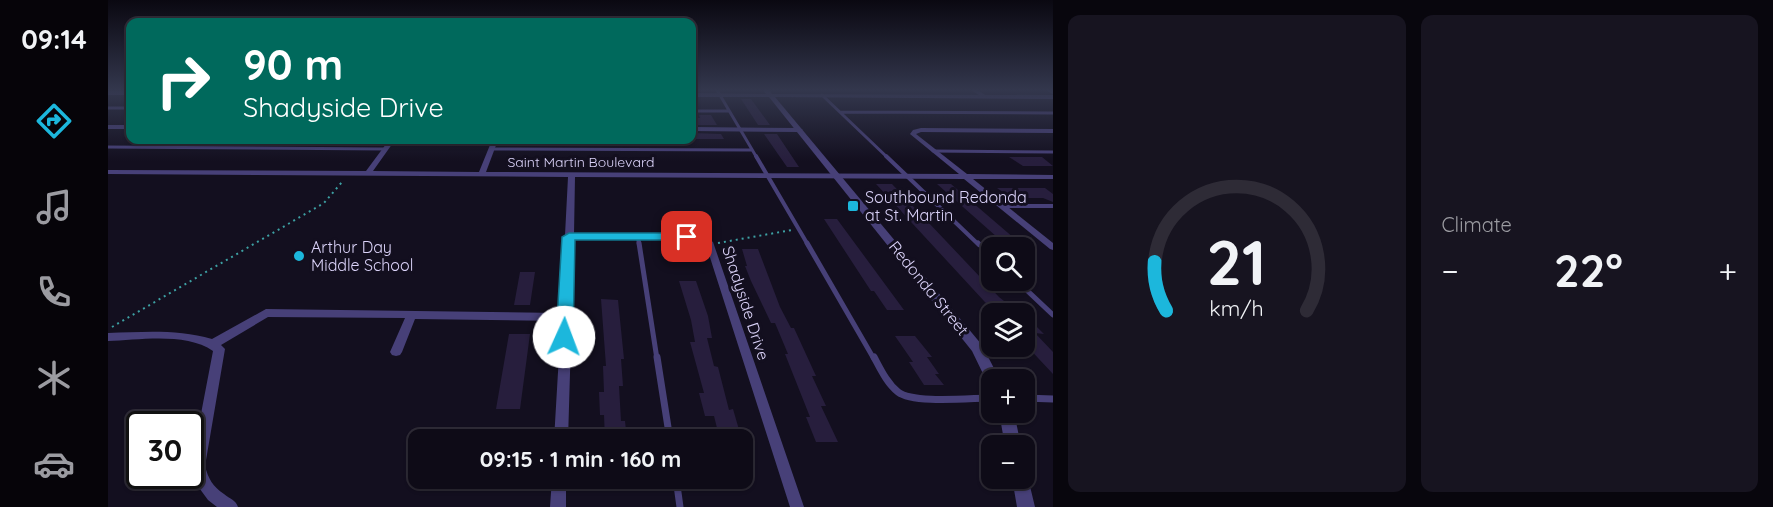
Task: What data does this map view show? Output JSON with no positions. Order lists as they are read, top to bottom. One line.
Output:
{"streets":{"street":["Saint Martin Boulevard","Redonda Street","Shadyside Drive"]},"crossings":[["Saint Martin Boulevard","Redonda Street"]],"places":{"transit":["Southbound Redonda at St. Martin"],"other":["Arthur Day Middle School"]},"page":{"tabs":"09:14","tile":"Climate","turn":["90 m","Shadyside Drive"],"map_buttons":["+","−"],"heat":["−","22°","+"],"limit":"30","trip":"09:15 · 1 min · 160 m","gauge":["21","km/h"]}}
